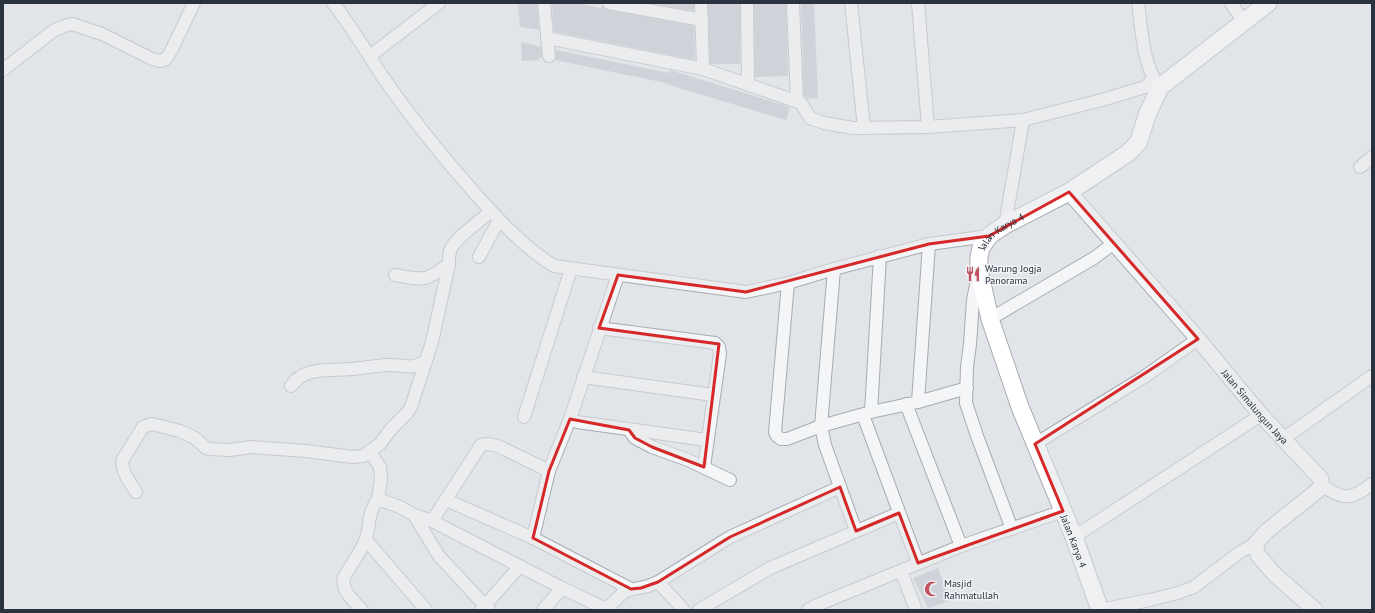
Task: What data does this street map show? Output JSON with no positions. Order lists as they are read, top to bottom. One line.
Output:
{"streets":{"main road":["Jalan Karya 4"],"street":["Jalan Simalungun Jaya"]},"crossings":[["Jalan Karya 4","Jalan Simalungun Jaya"]],"places":{"restaurant":["Warung Jogja Panorama"],"mosque":["Masjid Rahmatullah"]}}
